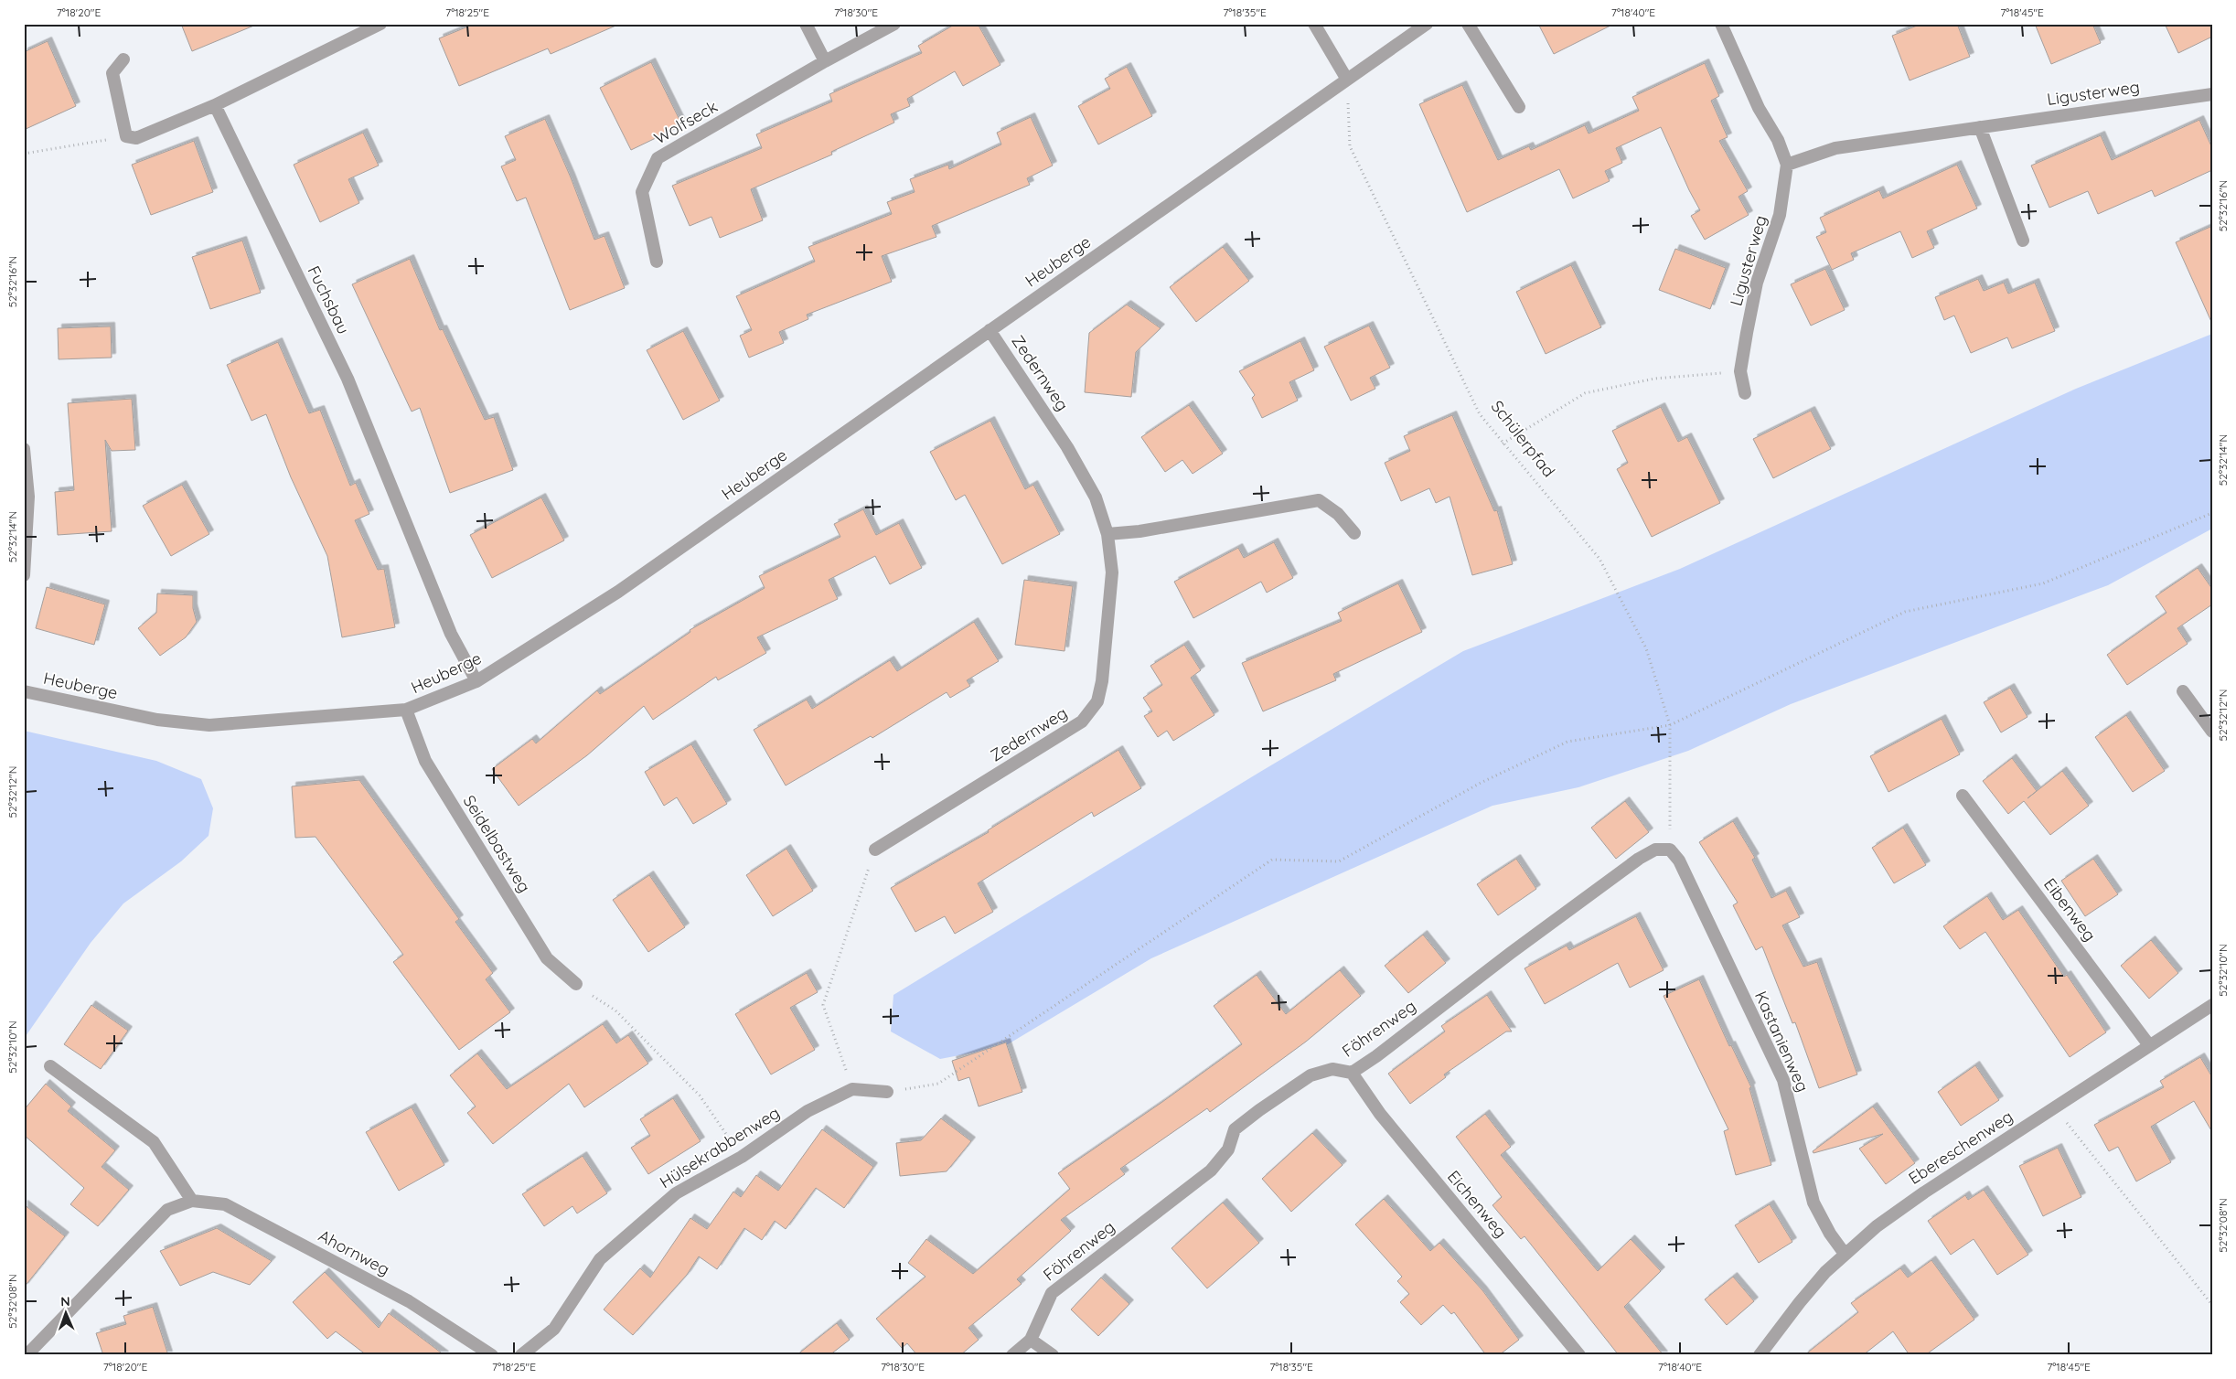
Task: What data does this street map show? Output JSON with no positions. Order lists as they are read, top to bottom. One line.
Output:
{"streets":{"street":["Ligusterweg","Wolfseck","Heuberge","Fuchsbau","Zedernweg","Seidelbastweg","Eibenweg","Föhrenweg","Kastanienweg","Hülsekrabbenweg","Ebereschenweg","Eichenweg","Ahornweg"],"path":["Schülerpfad"]},"crossings":[["Heuberge","Fuchsbau"],["Heuberge","Zedernweg"],["Heuberge","Schülerpfad"],["Heuberge","Seidelbastweg"],["Schülerpfad","Föhrenweg"],["Schülerpfad","Kastanienweg"],["Eibenweg","Ebereschenweg"],["Föhrenweg","Kastanienweg"],["Föhrenweg","Eichenweg"],["Kastanienweg","Ebereschenweg"]],"north":"top","coordinates":["7°18'20\"E","7°18'25\"E","7°18'30\"E","7°18'35\"E","7°18'40\"E","7°18'45\"E","52°32'16\"N","52°32'14\"N","52°32'12\"N","52°32'10\"N","52°32'08\"N"]}
